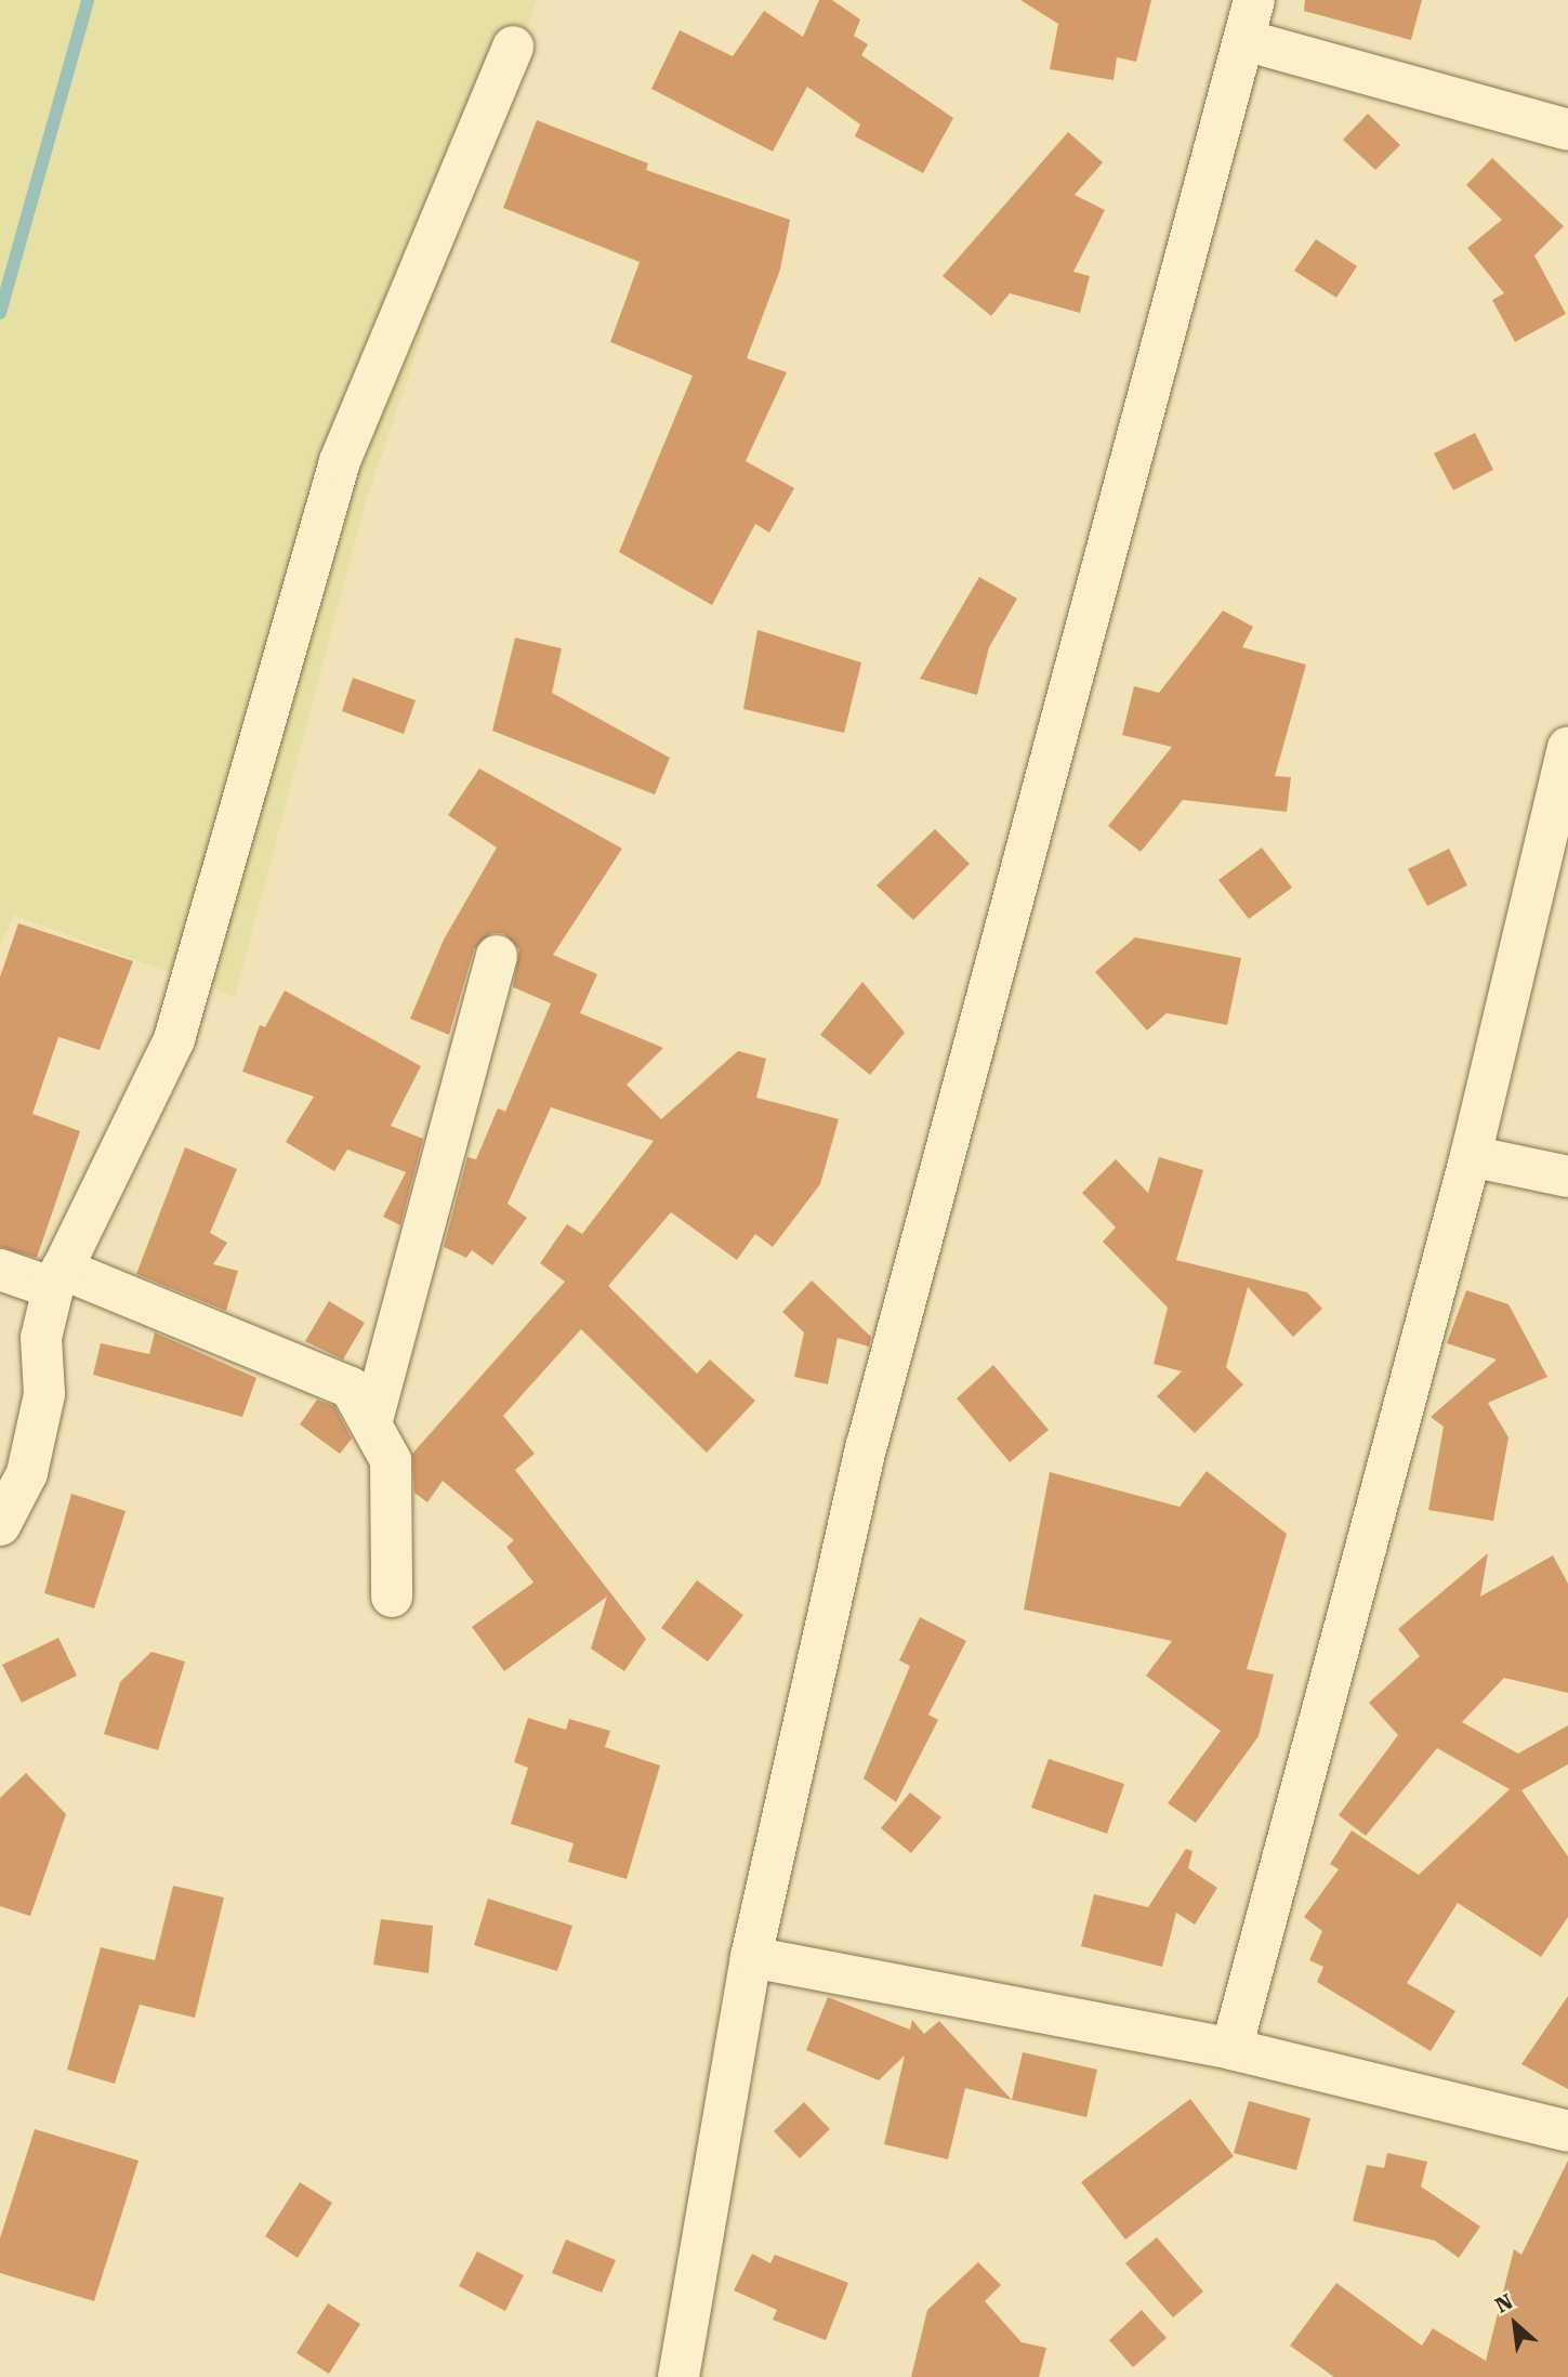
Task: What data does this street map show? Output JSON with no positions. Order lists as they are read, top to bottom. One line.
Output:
{"north":"top left"}
